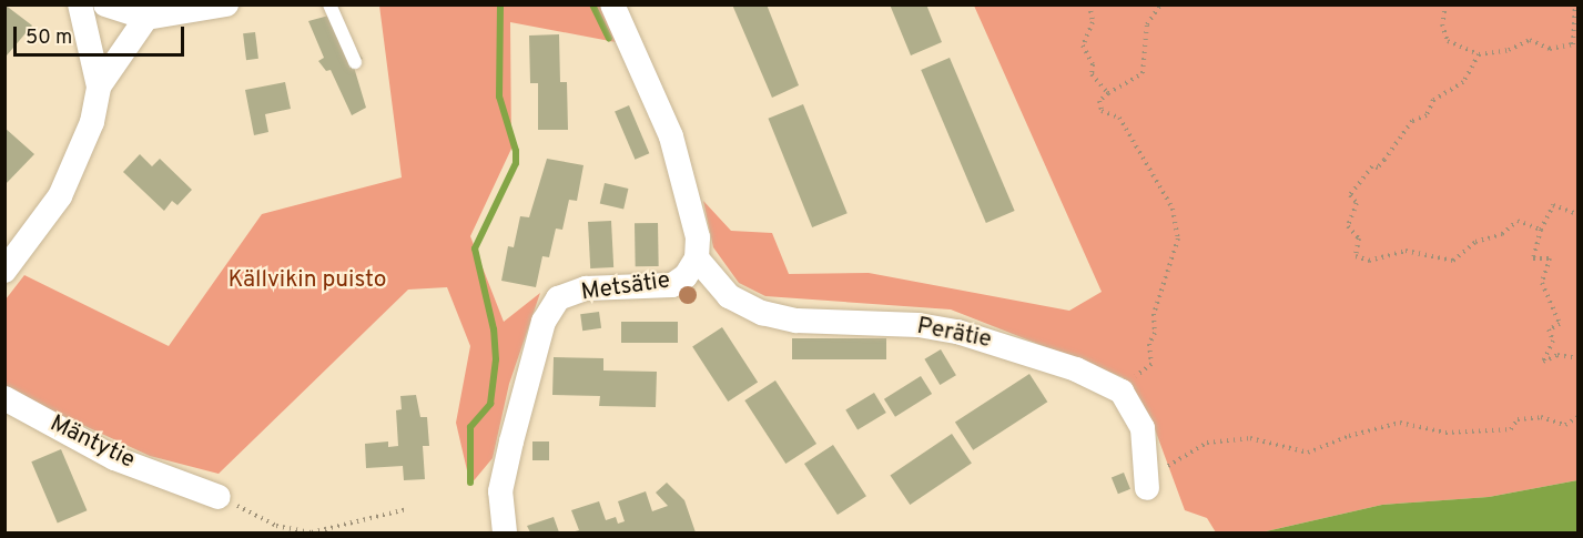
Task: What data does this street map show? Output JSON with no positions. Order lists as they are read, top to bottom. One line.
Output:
{"streets":{"street":["Metsätie","Perätie","Mäntytie"]},"crossings":[["Metsätie","Perätie"]],"parks":["Källvikin puisto"],"scale_bar":"50 m"}
